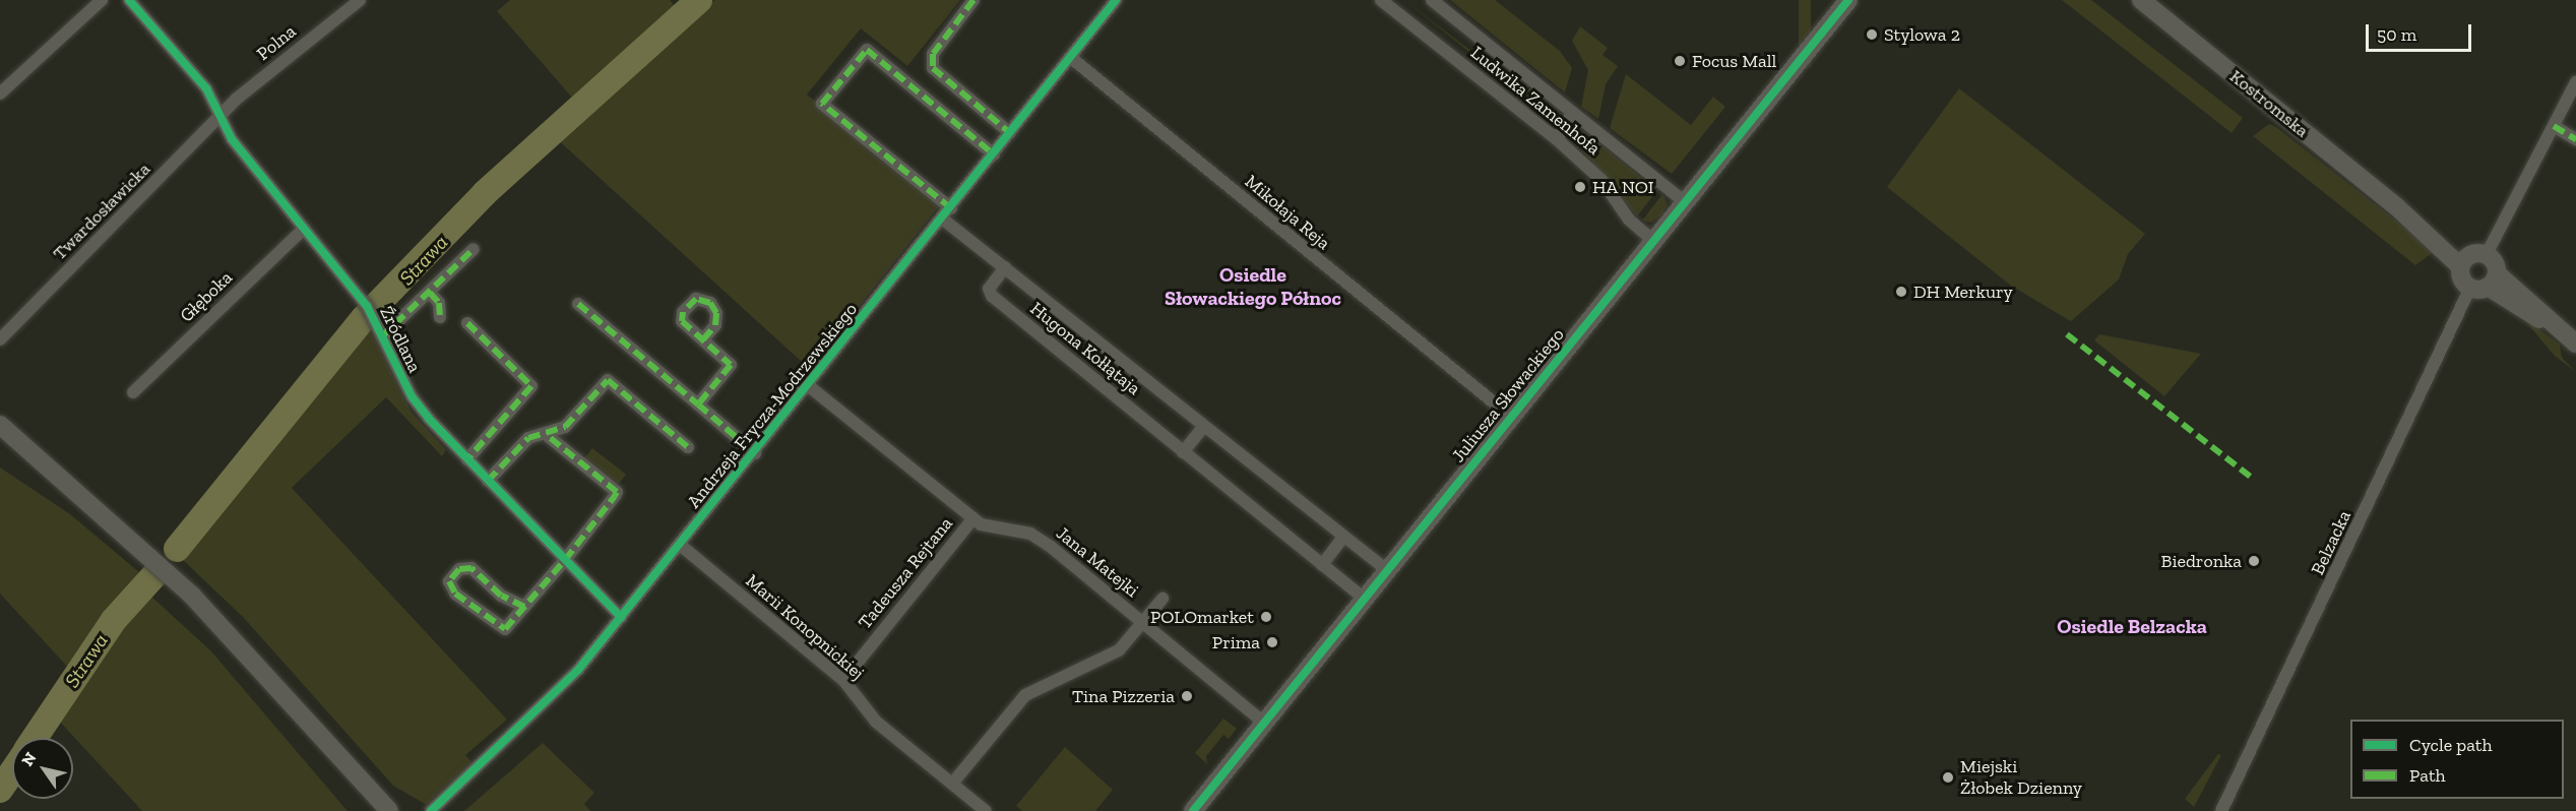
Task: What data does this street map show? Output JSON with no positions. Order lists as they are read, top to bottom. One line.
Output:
{"streets":{"street":["Polna","Ludwika Zamenhofa","Kostromska","Twardosławicka","Mikołaja Reja","Głęboka","Źródlana","Hugona Kołłątaja","Juliusza Słowackiego","Andrzeja Frycza-Modrzewskiego","Belzacka","Jana Matejki","Tadeusza Rejtana","Marii Konopnickiej"]},"crossings":[["Polna","Twardosławicka"],["Polna","Źródlana"],["Ludwika Zamenhofa","Juliusza Słowackiego"],["Twardosławicka","Źródlana"],["Mikołaja Reja","Juliusza Słowackiego"],["Mikołaja Reja","Andrzeja Frycza-Modrzewskiego"],["Głęboka","Źródlana"],["Źródlana","Andrzeja Frycza-Modrzewskiego"],["Hugona Kołłątaja","Juliusza Słowackiego"],["Hugona Kołłątaja","Andrzeja Frycza-Modrzewskiego"],["Juliusza Słowackiego","Jana Matejki"],["Andrzeja Frycza-Modrzewskiego","Jana Matejki"],["Andrzeja Frycza-Modrzewskiego","Marii Konopnickiej"],["Jana Matejki","Tadeusza Rejtana"],["Tadeusza Rejtana","Marii Konopnickiej"]],"districts":["Osiedle Słowackiego Północ","Osiedle Belzacka"],"water":["Strawa"],"places":["Stylowa 2","Focus Mall","HA NOI","DH Merkury","Biedronka","POLOmarket","Prima","Tina Pizzeria","Miejski Żłobek Dzienny"],"legend":["Cycle path","Path"],"scale_bar":"50 m","north":"top left"}
